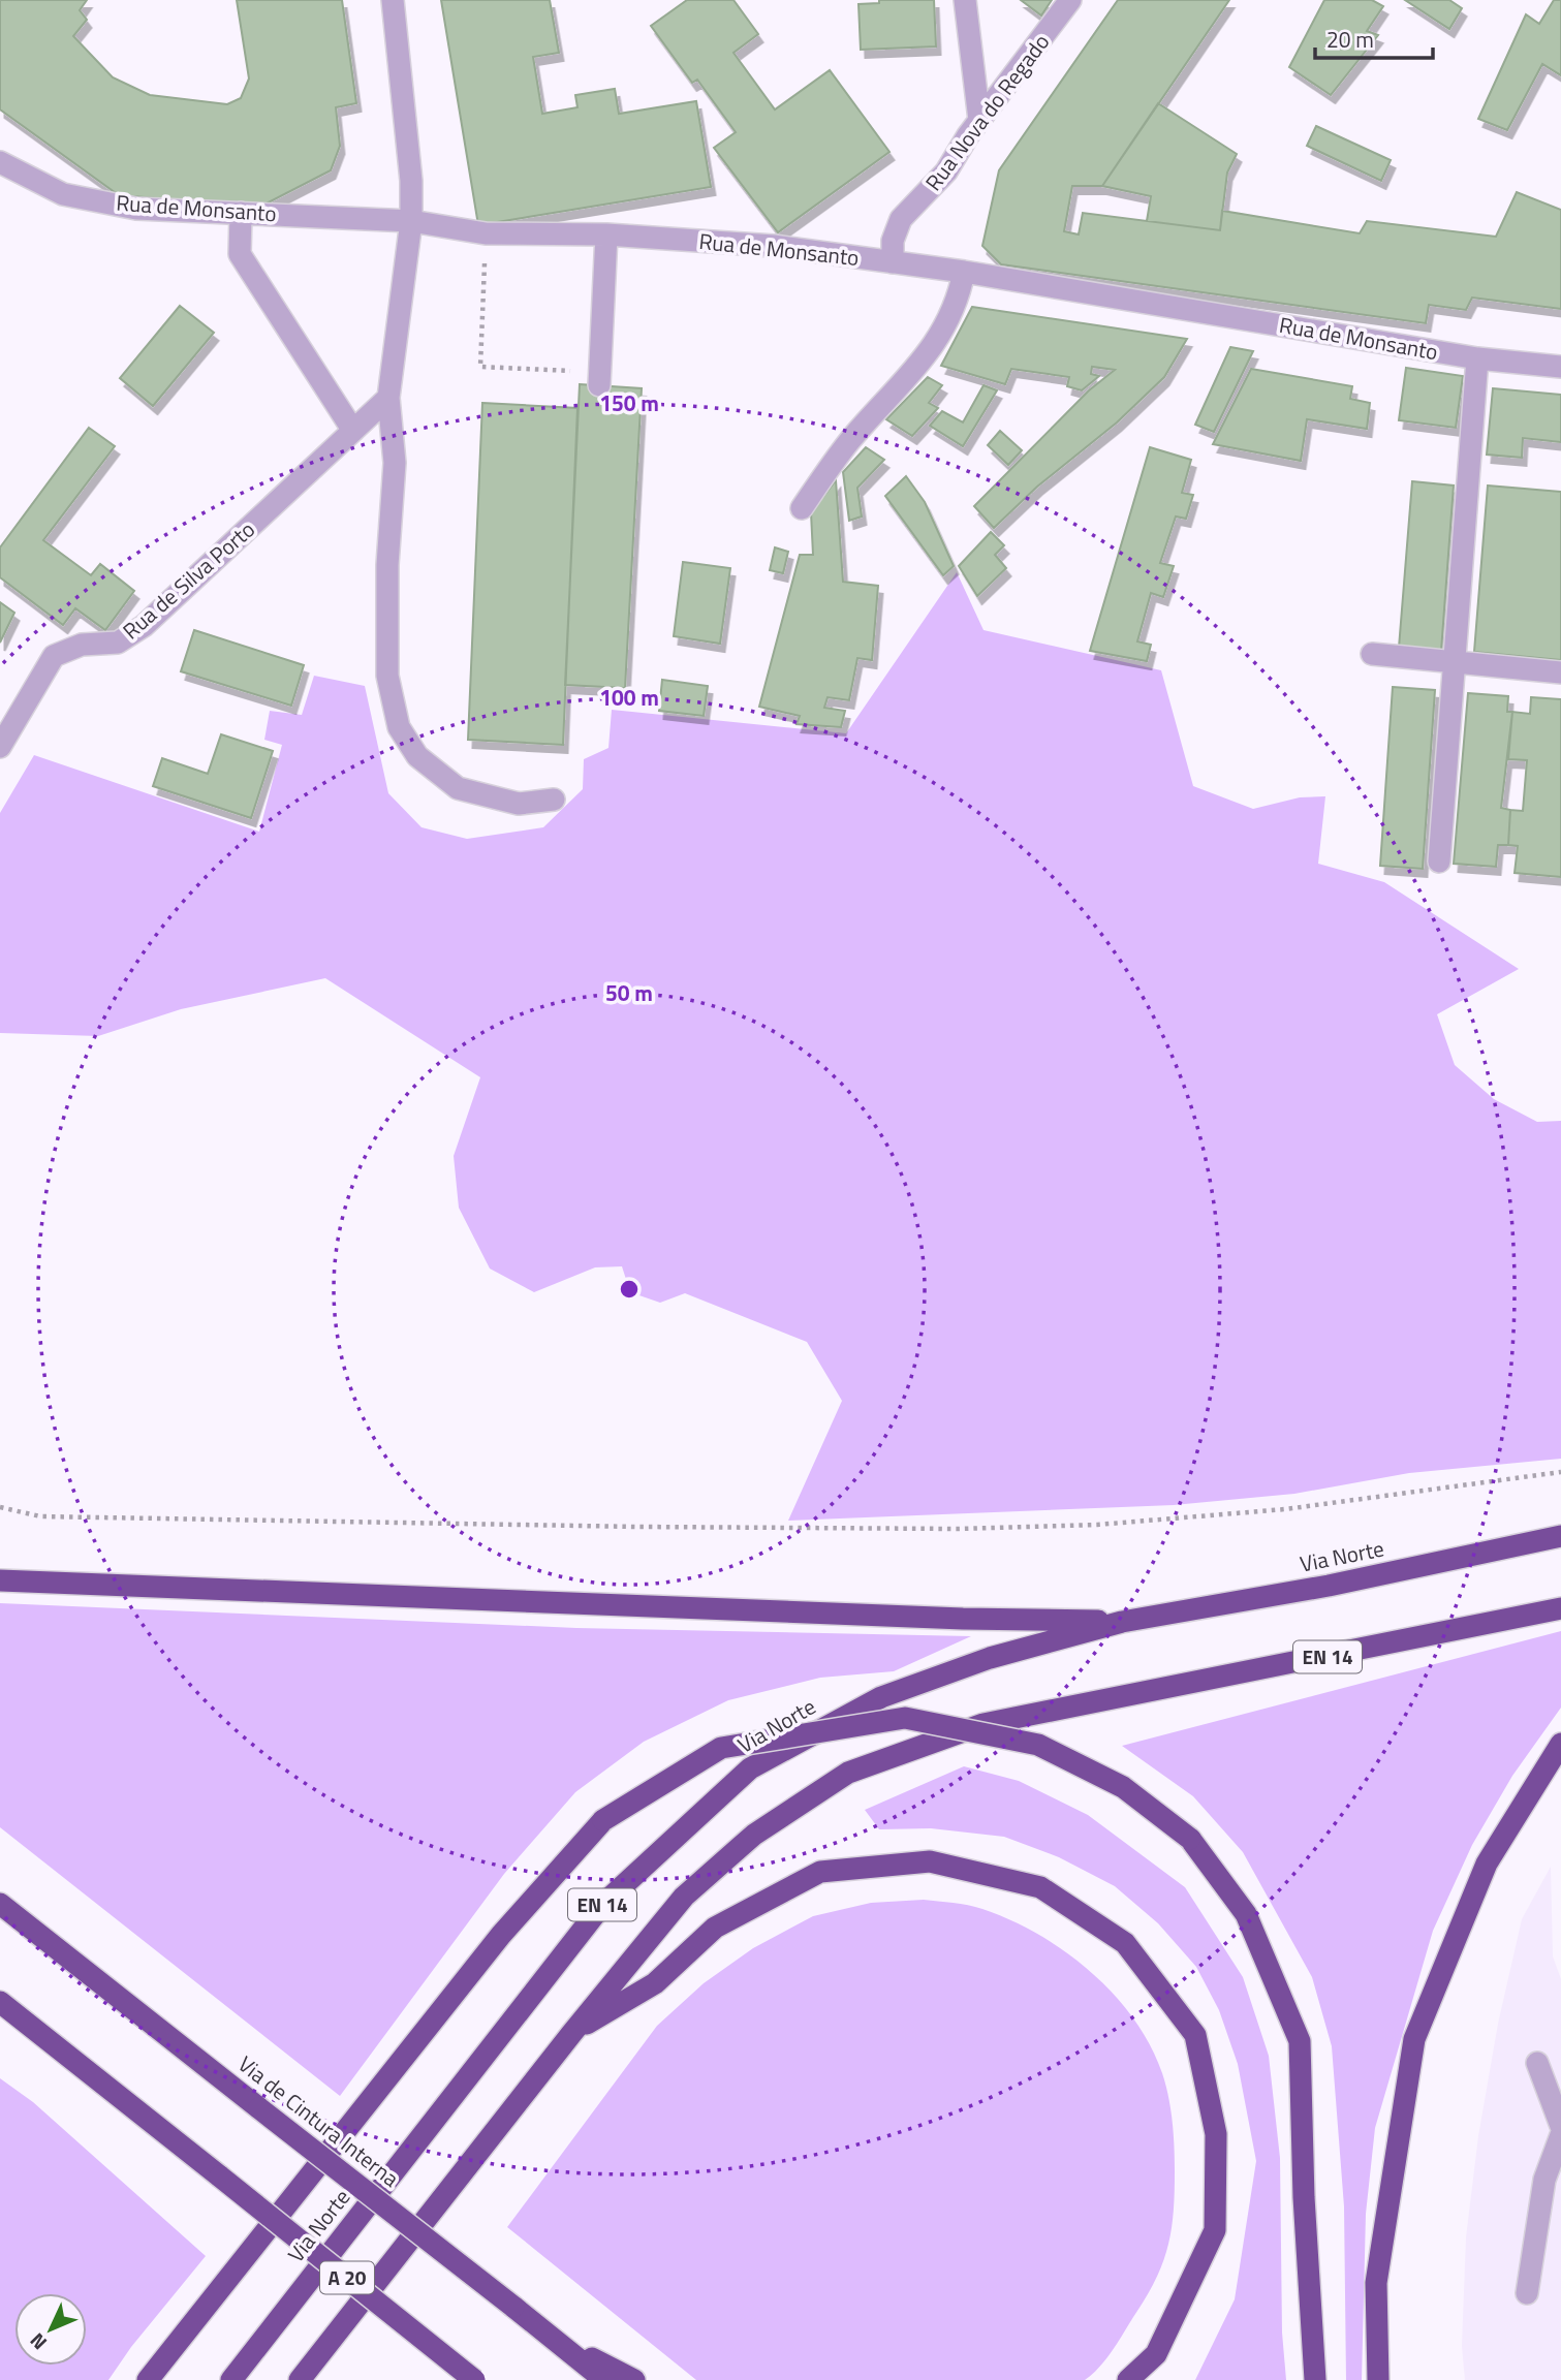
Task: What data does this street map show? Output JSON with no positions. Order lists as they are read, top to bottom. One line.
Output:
{"streets":{"highway":["Via Norte","EN 14","Via de Cintura Interna","A 20"],"street":["Rua Nova do Regado","Rua de Monsanto","Rua de Silva Porto"]},"crossings":[["Rua Nova do Regado","Rua de Monsanto"]],"scale_bar":"20 m","north":"bottom left","rings":["150 m","100 m","50 m"]}
